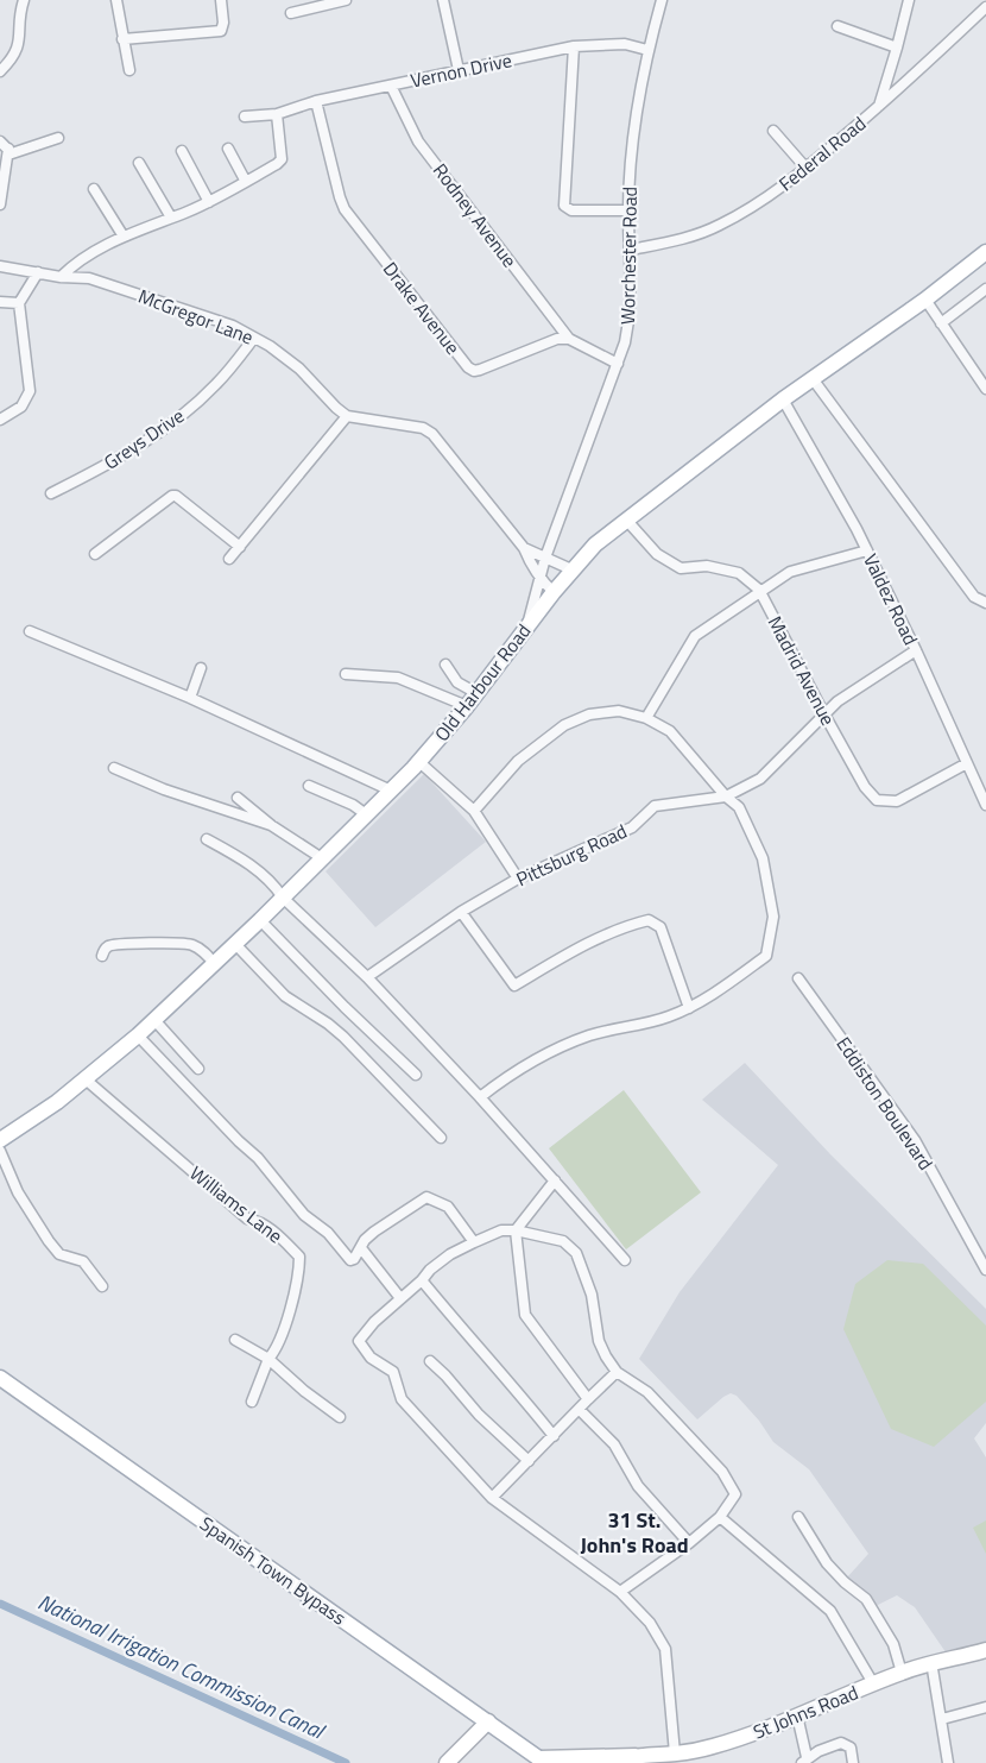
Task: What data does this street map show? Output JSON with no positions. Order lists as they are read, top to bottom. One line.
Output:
{"streets":{"main road":["Old Harbour Road","Spanish Town Bypass","St Johns Road"],"street":["Vernon Drive","Federal Road","Rodney Avenue","Worchester Road","Drake Avenue","McGregor Lane","Greys Drive","Valdez Road","Madrid Avenue","Pittsburg Road","Eddiston Boulevard","Williams Lane"]},"crossings":[["Vernon Drive","Rodney Avenue"],["Vernon Drive","Worchester Road"],["Vernon Drive","Drake Avenue"],["Federal Road","Worchester Road"],["Rodney Avenue","Drake Avenue"],["Worchester Road","Old Harbour Road"],["McGregor Lane","Greys Drive"],["Valdez Road","Madrid Avenue"],["Valdez Road","Old Harbour Road"],["Valdez Road","Pittsburg Road"],["Madrid Avenue","Old Harbour Road"],["Madrid Avenue","Pittsburg Road"],["Old Harbour Road","Williams Lane"]],"districts":["31 St. John's Road"],"water":["National Irrigation Commission Canal"]}
